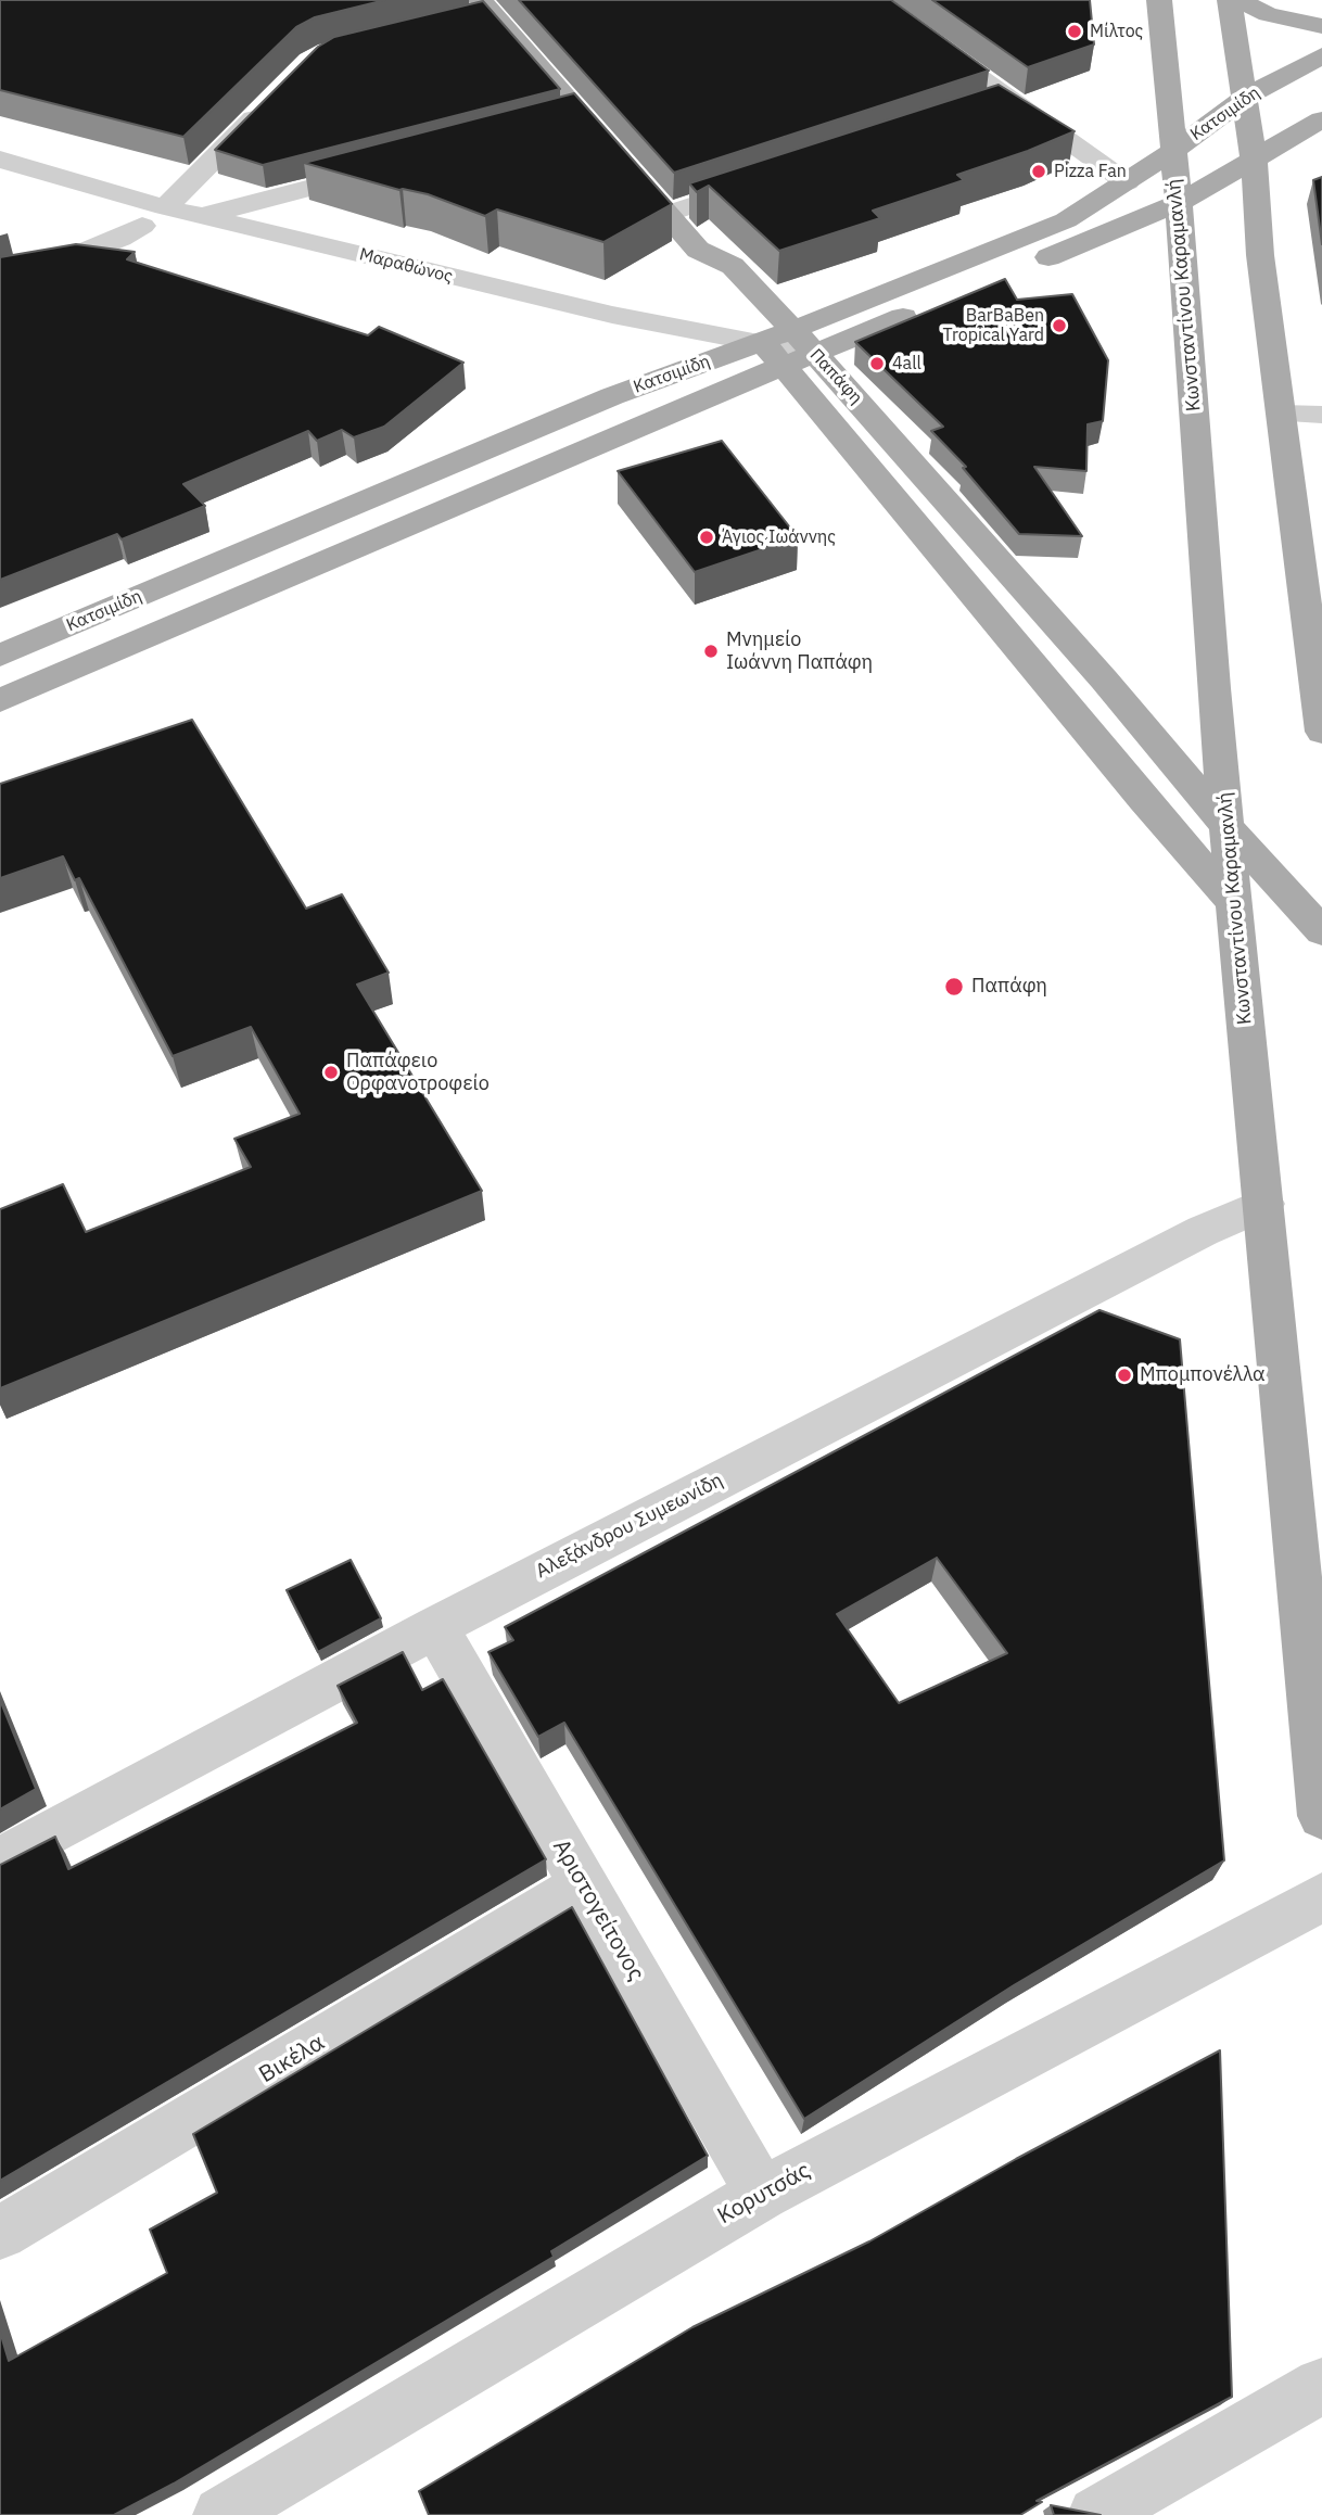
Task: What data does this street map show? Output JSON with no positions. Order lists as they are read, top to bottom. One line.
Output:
{"streets":{"main road":["Κατσιμίδη","Κωνσταντίνου Καραμανλή","Παπάφη"],"street":["Μαραθώνος","Αλεξάνδρου Συμεωνίδη","Αριστογείτονος","Βικέλα","Κορυτσάς"]},"crossings":[["Κατσιμίδη","Μαραθώνος"],["Κατσιμίδη","Κωνσταντίνου Καραμανλή"],["Κατσιμίδη","Παπάφη"],["Μαραθώνος","Παπάφη"],["Κωνσταντίνου Καραμανλή","Παπάφη"],["Κωνσταντίνου Καραμανλή","Αλεξάνδρου Συμεωνίδη"],["Αλεξάνδρου Συμεωνίδη","Αριστογείτονος"],["Αριστογείτονος","Βικέλα"],["Αριστογείτονος","Κορυτσάς"]],"places":["Μίλτος","Pizza Fan","BarBaBen Tropical Yard","4all","Άγιος Ιωάννης","Μνημείο Ιωάννη Παπάφη","Παπάφη","Παπάφειο Ορφανοτροφείο","Μπομπονέλλα"]}
